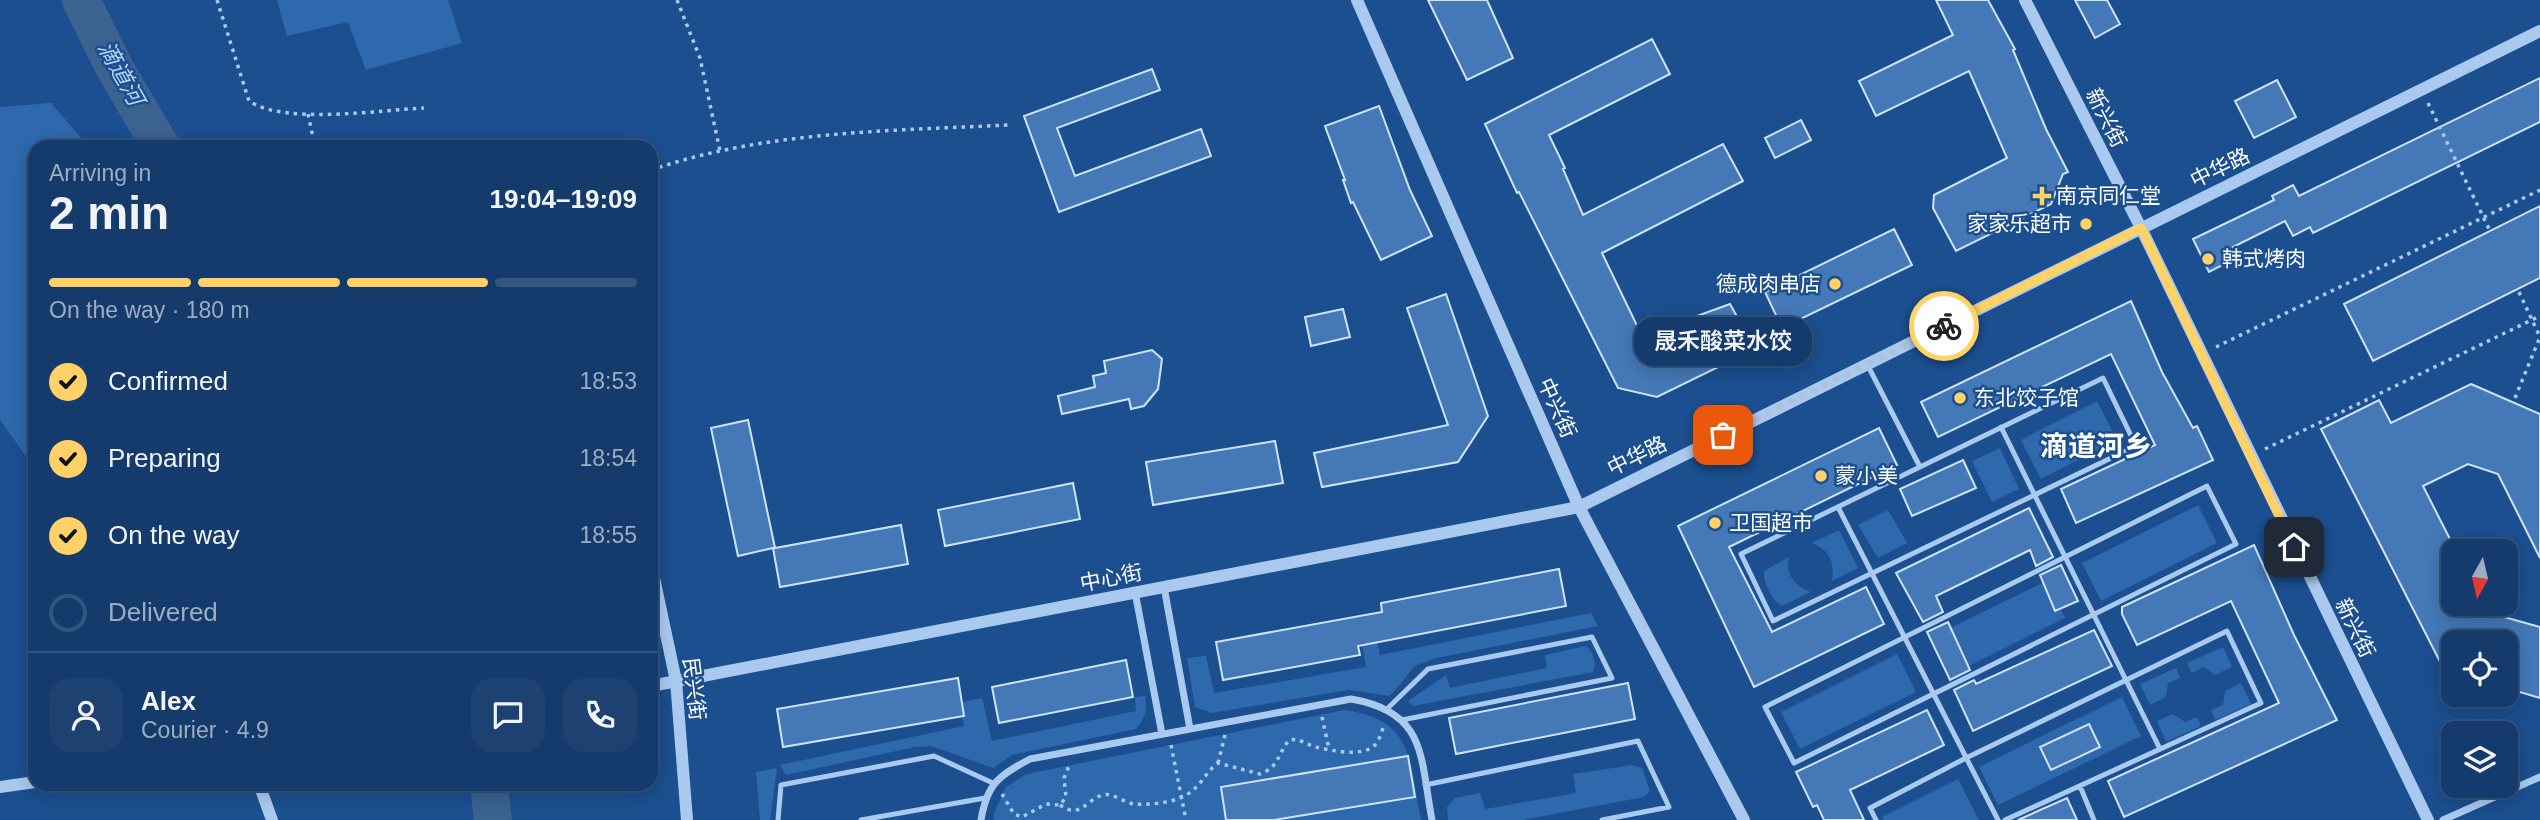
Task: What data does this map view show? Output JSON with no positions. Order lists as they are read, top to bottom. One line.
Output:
{"streets":{"street":["新兴街","中华路","中兴街","中心街","民兴街"]},"crossings":[["新兴街","中华路"],["中华路","中兴街"],["中华路","中心街"],["中兴街","中心街"],["中心街","民兴街"]],"districts":["滴道河乡"],"water":["滴道河"],"places":{"health":["南京同仁堂"],"other":["家家乐超市","韩式烤肉","德成肉串店","东北饺子馆","晟禾酸菜水饺","蒙小美","卫国超市"]},"north":"bottom","page":{"heading":["2 min","Arriving in","19:04–19:09"],"panel":["Alex","Courier · 4.9"],"bar":"On the way · 180 m","bubble":"晟禾酸菜水饺","list":[["Confirmed","18:53"],["Preparing","18:54"],["On the way","18:55"],"Delivered"]}}
